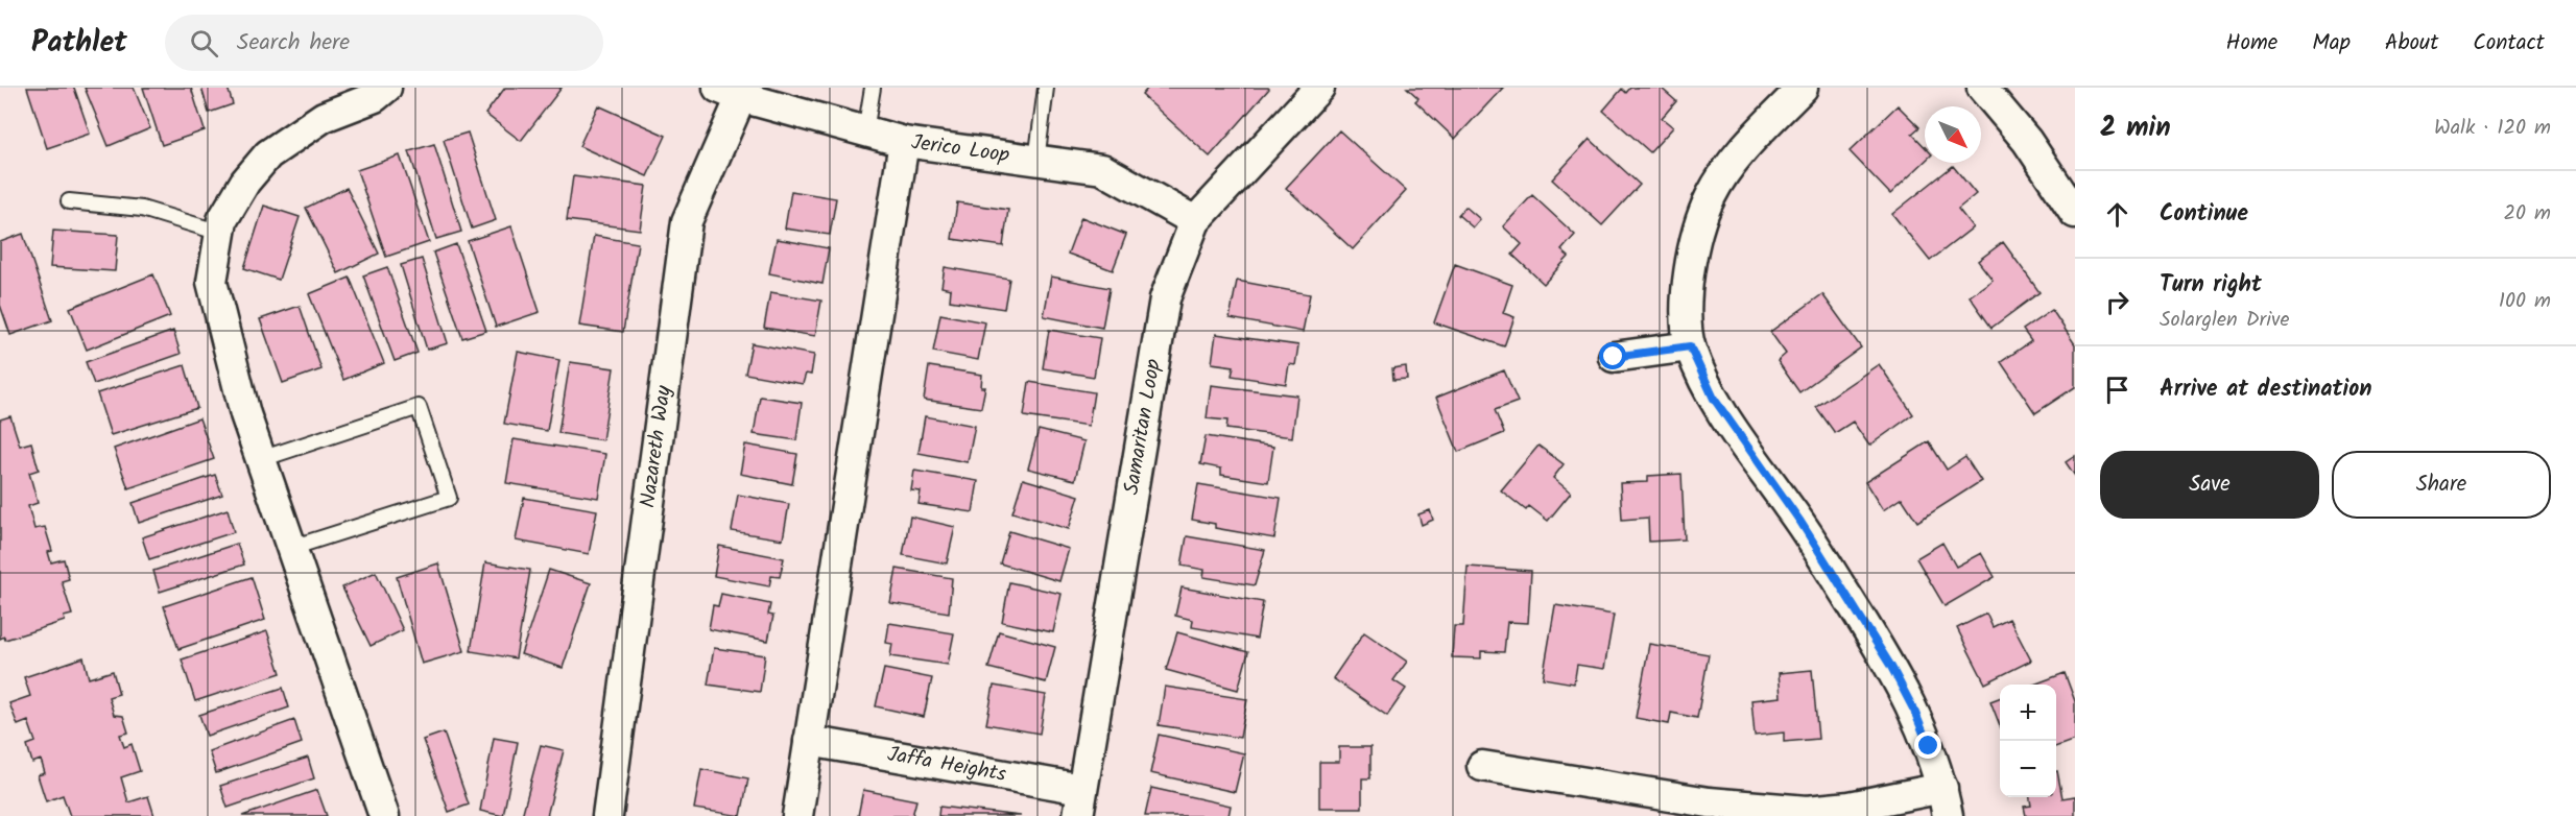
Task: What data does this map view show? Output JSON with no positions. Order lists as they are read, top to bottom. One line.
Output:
{"streets":{"street":["Jerico Loop","Samaritan Loop","Nazareth Way","Jaffa Heights"]},"crossings":[["Jerico Loop","Samaritan Loop"],["Jerico Loop","Nazareth Way"],["Samaritan Loop","Jaffa Heights"]],"north":"bottom right","page":{"header":"Pathlet","search":"Search here","nav":["Home","Map","About","Contact"],"heading":["2 min","Walk · 120 m"],"list":[["Continue","20 m"],["Turn right","Solarglen Drive","100 m"],"Arrive at destination"],"buttons":["Save","Share"],"map_buttons":["+","−"]}}
